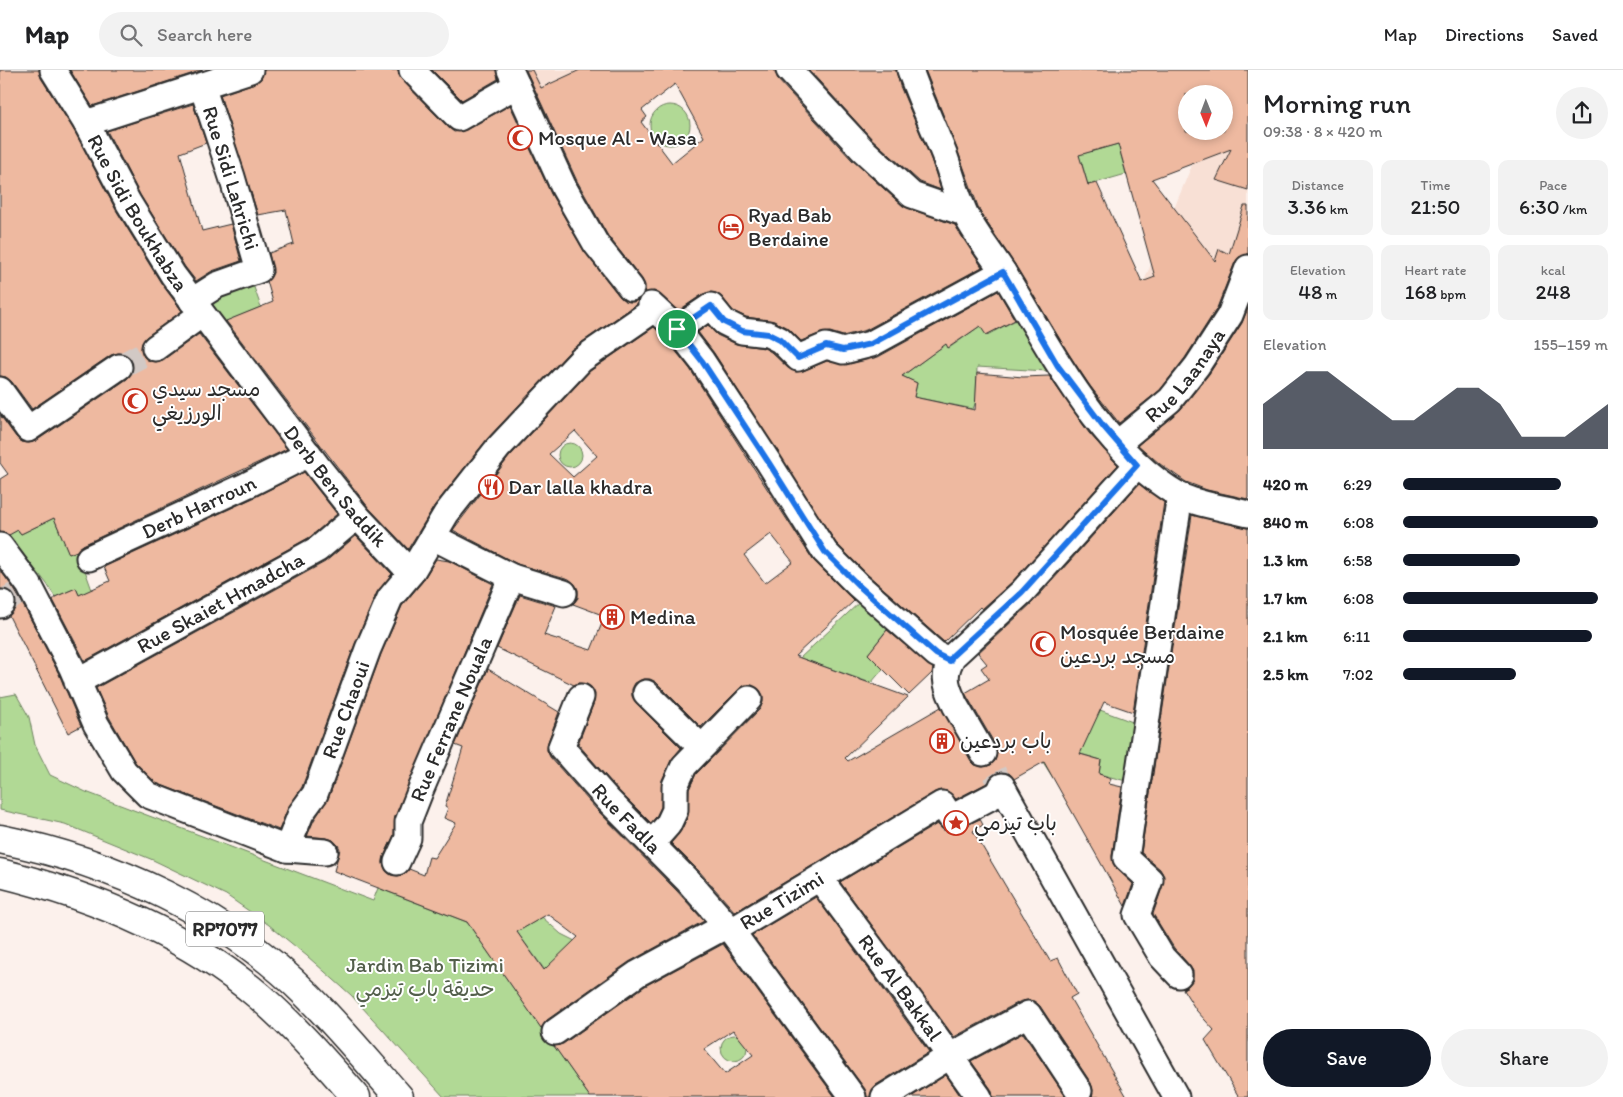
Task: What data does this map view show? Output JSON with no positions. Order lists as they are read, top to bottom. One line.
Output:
{"streets":{"main road":["RP7077"],"street":["Rue Sidi Lahrichi","Rue Sidi Boukhabza","Rue Laanaya","Derb Ben Saddik","Derb Harroun","Rue Skaiet Hmadcha","Rue Chaoui","Rue Ferrane Nouala","Rue Fadla","Rue Tizimi","Rue Al Bakkal"]},"crossings":[["Rue Sidi Lahrichi","Rue Sidi Boukhabza"],["Rue Sidi Lahrichi","Derb Ben Saddik"],["Rue Sidi Boukhabza","Derb Ben Saddik"],["Derb Ben Saddik","Derb Harroun"],["Derb Ben Saddik","Rue Skaiet Hmadcha"],["Derb Ben Saddik","Rue Chaoui"],["Rue Fadla","Rue Tizimi"],["Rue Tizimi","Rue Al Bakkal"]],"parks":["Jardin Bab Tizimi حديقة باب تيزمي"],"places":{"mosque":["Mosque Al - Wasa","مسجد سيدي الورزيغي","Mosquée Berdaine مسجد بردعين"],"hotel":["Ryad Bab Berdaine"],"restaurant":["Dar lalla khadra"],"building":["Medina","باب بردعين"],"place":["باب تيزمي"]},"north":"bottom","page":{"header":"Map","search":"Search here","nav":["Map","Directions","Saved"],"heading":["Morning run","09:38 · 8 × 420 m"],"stats":[["Distance","3.36 km"],["Time","21:50"],["Pace","6:30 /km"],["Elevation","48 m"],["Heart rate","168 bpm"],["kcal","248"]],"chart":["Elevation","155–159 m"],"list":[{"name":"420 m","note":"6:29"},{"name":"840 m","note":"6:08"},{"name":"1.3 km","note":"6:58"},{"name":"1.7 km","note":"6:08"},{"name":"2.1 km","note":"6:11"},{"name":"2.5 km","note":"7:02"}],"buttons":["Save","Share"]}}
